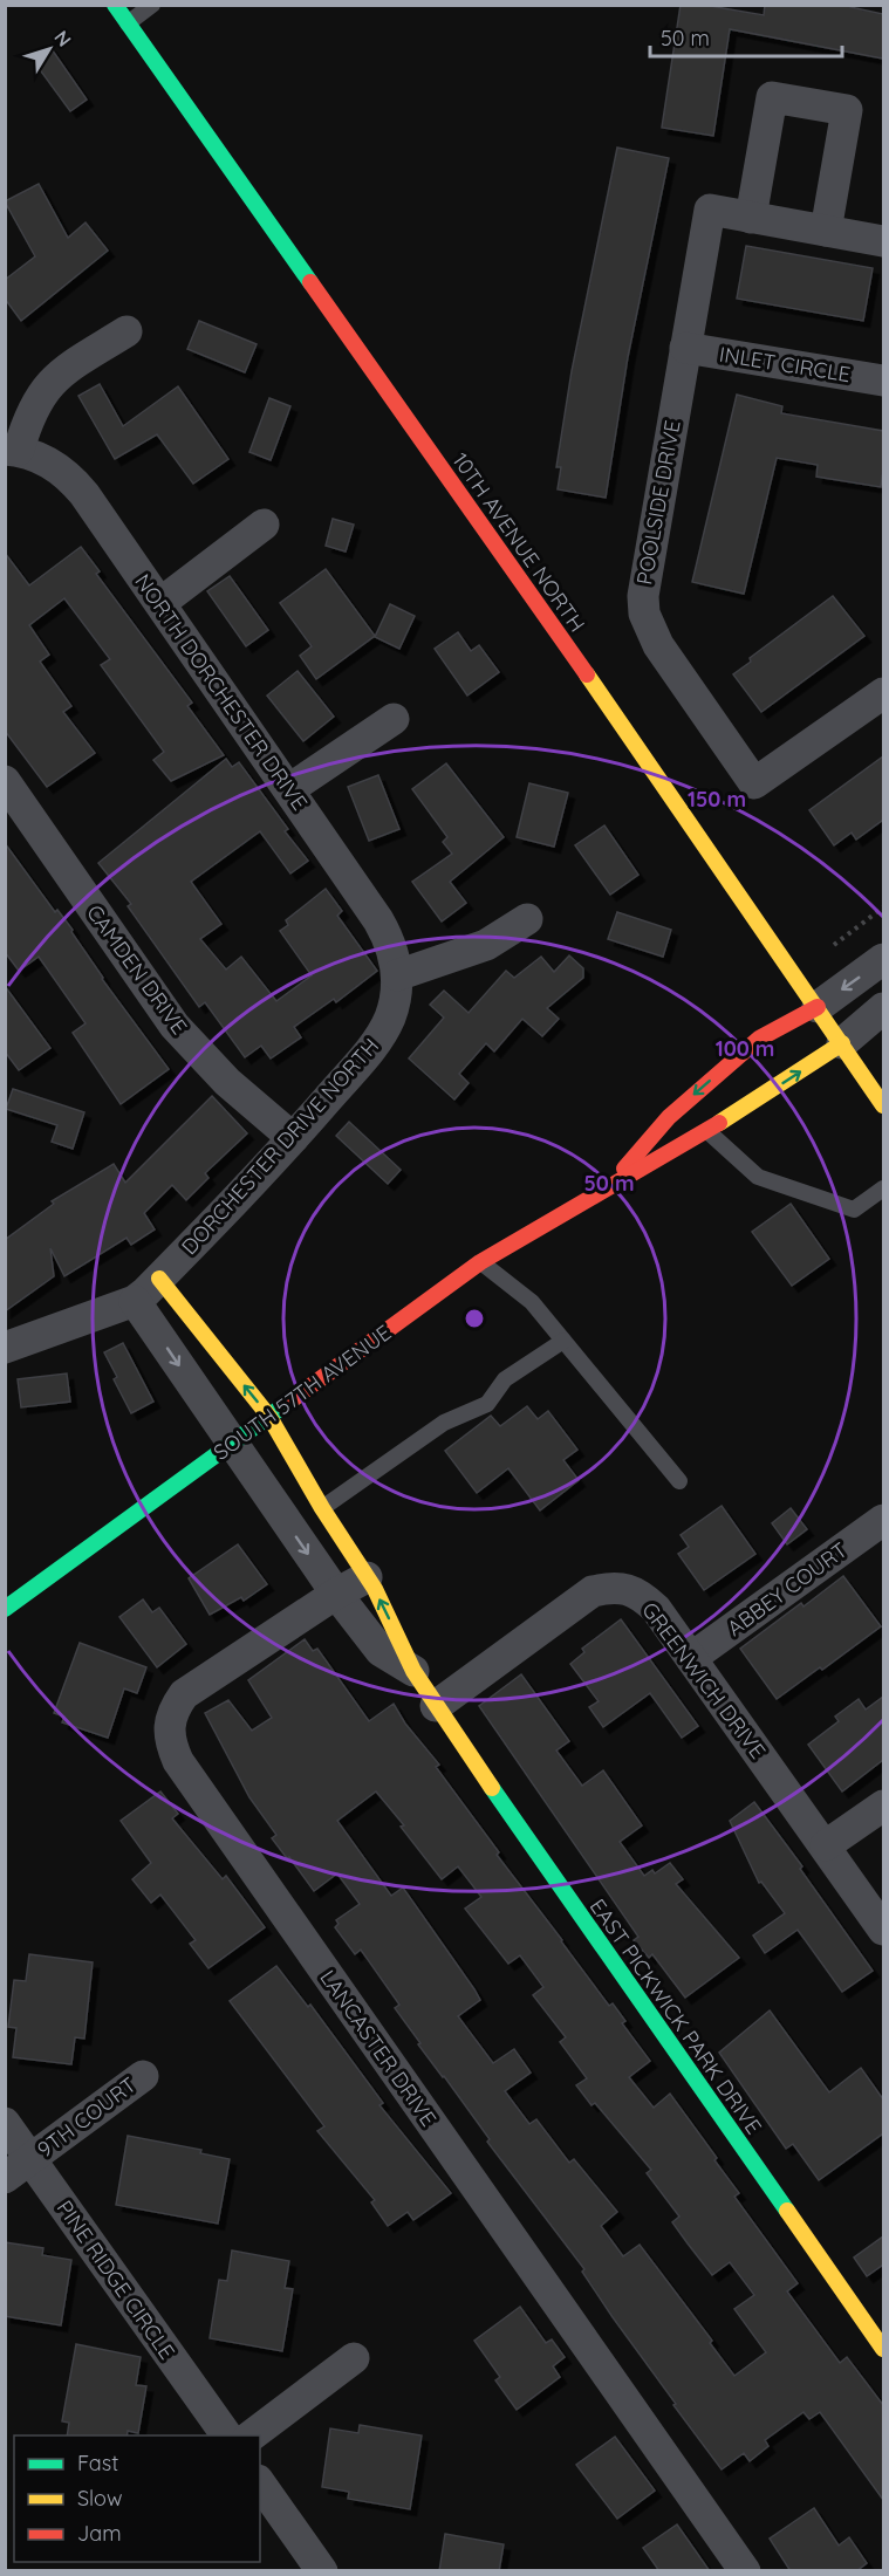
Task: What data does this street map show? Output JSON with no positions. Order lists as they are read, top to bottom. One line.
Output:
{"streets":{"street":["INLET CIRCLE","POOLSIDE DRIVE","10TH AVENUE NORTH","NORTH DORCHESTER DRIVE","CAMDEN DRIVE","DORCHESTER DRIVE NORTH","SOUTH 57TH AVENUE","ABBEY COURT","GREENWICH DRIVE","EAST PICKWICK PARK DRIVE","LANCASTER DRIVE","9TH COURT","PINE RIDGE CIRCLE"]},"crossings":[["INLET CIRCLE","POOLSIDE DRIVE"],["10TH AVENUE NORTH","SOUTH 57TH AVENUE"],["NORTH DORCHESTER DRIVE","DORCHESTER DRIVE NORTH"],["CAMDEN DRIVE","DORCHESTER DRIVE NORTH"],["DORCHESTER DRIVE NORTH","EAST PICKWICK PARK DRIVE"],["SOUTH 57TH AVENUE","EAST PICKWICK PARK DRIVE"],["ABBEY COURT","GREENWICH DRIVE"],["GREENWICH DRIVE","EAST PICKWICK PARK DRIVE"],["EAST PICKWICK PARK DRIVE","LANCASTER DRIVE"],["9TH COURT","PINE RIDGE CIRCLE"]],"legend":["Fast","Slow","Jam"],"scale_bar":"50 m","north":"top right","rings":["150 m","100 m","50 m"]}
